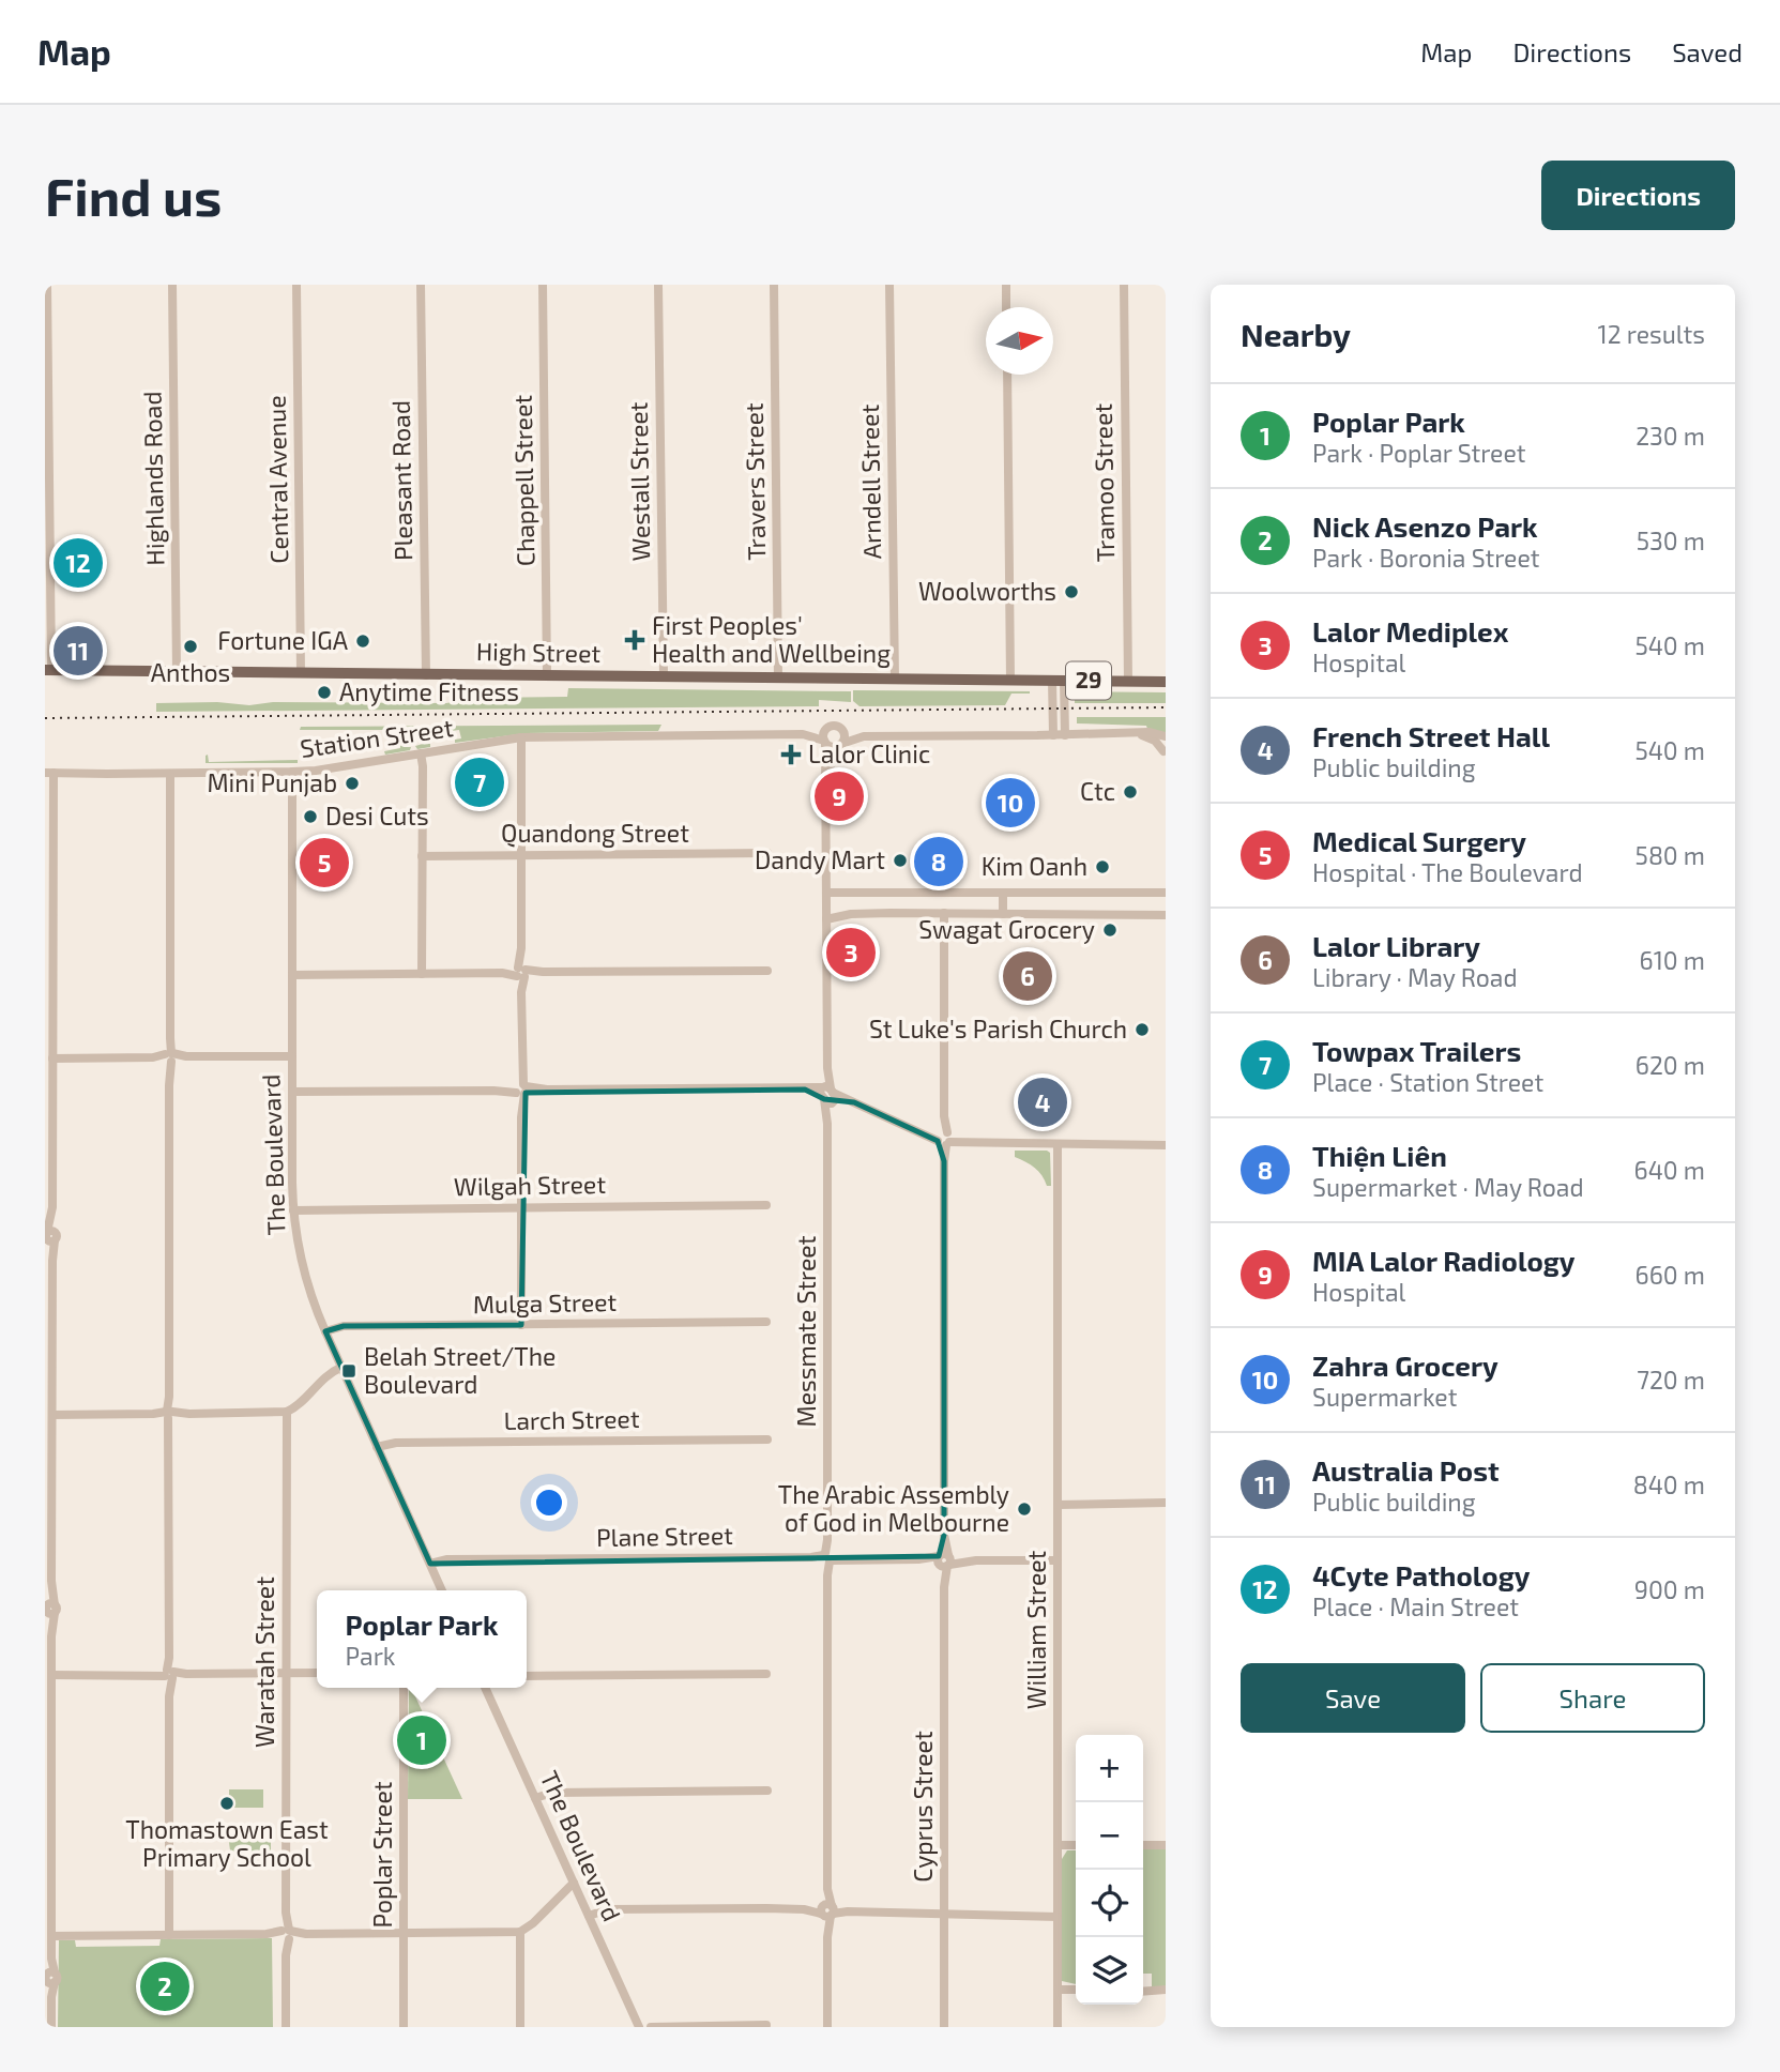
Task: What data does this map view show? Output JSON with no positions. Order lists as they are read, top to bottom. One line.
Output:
{"streets":{"main road":["High Street","29"],"street":["Highlands Road","Central Avenue","Pleasant Road","Chappell Street","Westall Street","Travers Street","Arndell Street","Tramoo Street","Station Street","Quandong Street","The Boulevard","Wilgah Street","Mulga Street","Messmate Street","Larch Street","Plane Street","William Street","Waratah Street","Cyprus Street","Poplar Street"]},"crossings":[["Highlands Road","High Street"],["Central Avenue","High Street"],["Pleasant Road","High Street"],["Chappell Street","High Street"],["Westall Street","High Street"],["Travers Street","High Street"],["Arndell Street","High Street"],["Tramoo Street","High Street"],["Station Street","The Boulevard"],["Station Street","Messmate Street"],["The Boulevard","Wilgah Street"],["The Boulevard","Mulga Street"],["The Boulevard","Larch Street"],["The Boulevard","Plane Street"],["Messmate Street","Plane Street"],["Plane Street","William Street"],["Plane Street","Cyprus Street"]],"places":{"other":["Woolworths","Fortune IGA","Anthos","Anytime Fitness","Mini Punjab","Ctc","Desi Cuts","Dandy Mart","Kim Oanh","Swagat Grocery","St Luke's Parish Church","The Arabic Assembly of God in Melbourne","Thomastown East Primary School"],"health":["First Peoples' Health and Wellbeing","Lalor Clinic"],"transit":["Belah Street/The Boulevard"]},"north":"right","page":{"header":"Map","nav":["Map","Directions","Saved"],"buttons":["Directions",["Save","Share"]],"title":"Find us","heading":["Nearby","12 results"],"list":[{"mark":"1","name":"Poplar Park","note":"Park · Poplar Street","value":"230 m"},{"mark":"2","name":"Nick Asenzo Park","note":"Park · Boronia Street","value":"530 m"},{"mark":"3","name":"Lalor Mediplex","note":"Hospital","value":"540 m"},{"mark":"4","name":"French Street Hall","note":"Public building","value":"540 m"},{"mark":"5","name":"Medical Surgery","note":"Hospital · The Boulevard","value":"580 m"},{"mark":"6","name":"Lalor Library","note":"Library · May Road","value":"610 m"},{"mark":"7","name":"Towpax Trailers","note":"Place · Station Street","value":"620 m"},{"mark":"8","name":"Thiện Liên","note":"Supermarket · May Road","value":"640 m"},{"mark":"9","name":"MIA Lalor Radiology","note":"Hospital","value":"660 m"},{"mark":"10","name":"Zahra Grocery","note":"Supermarket","value":"720 m"},{"mark":"11","name":"Australia Post","note":"Public building","value":"840 m"},{"mark":"12","name":"4Cyte Pathology","note":"Place · Main Street","value":"900 m"}],"pins":["12","11","7","9","10","8","5","3","6","4","1","2"],"popup":["Poplar Park","Park"],"map_buttons":["+","−"]}}
